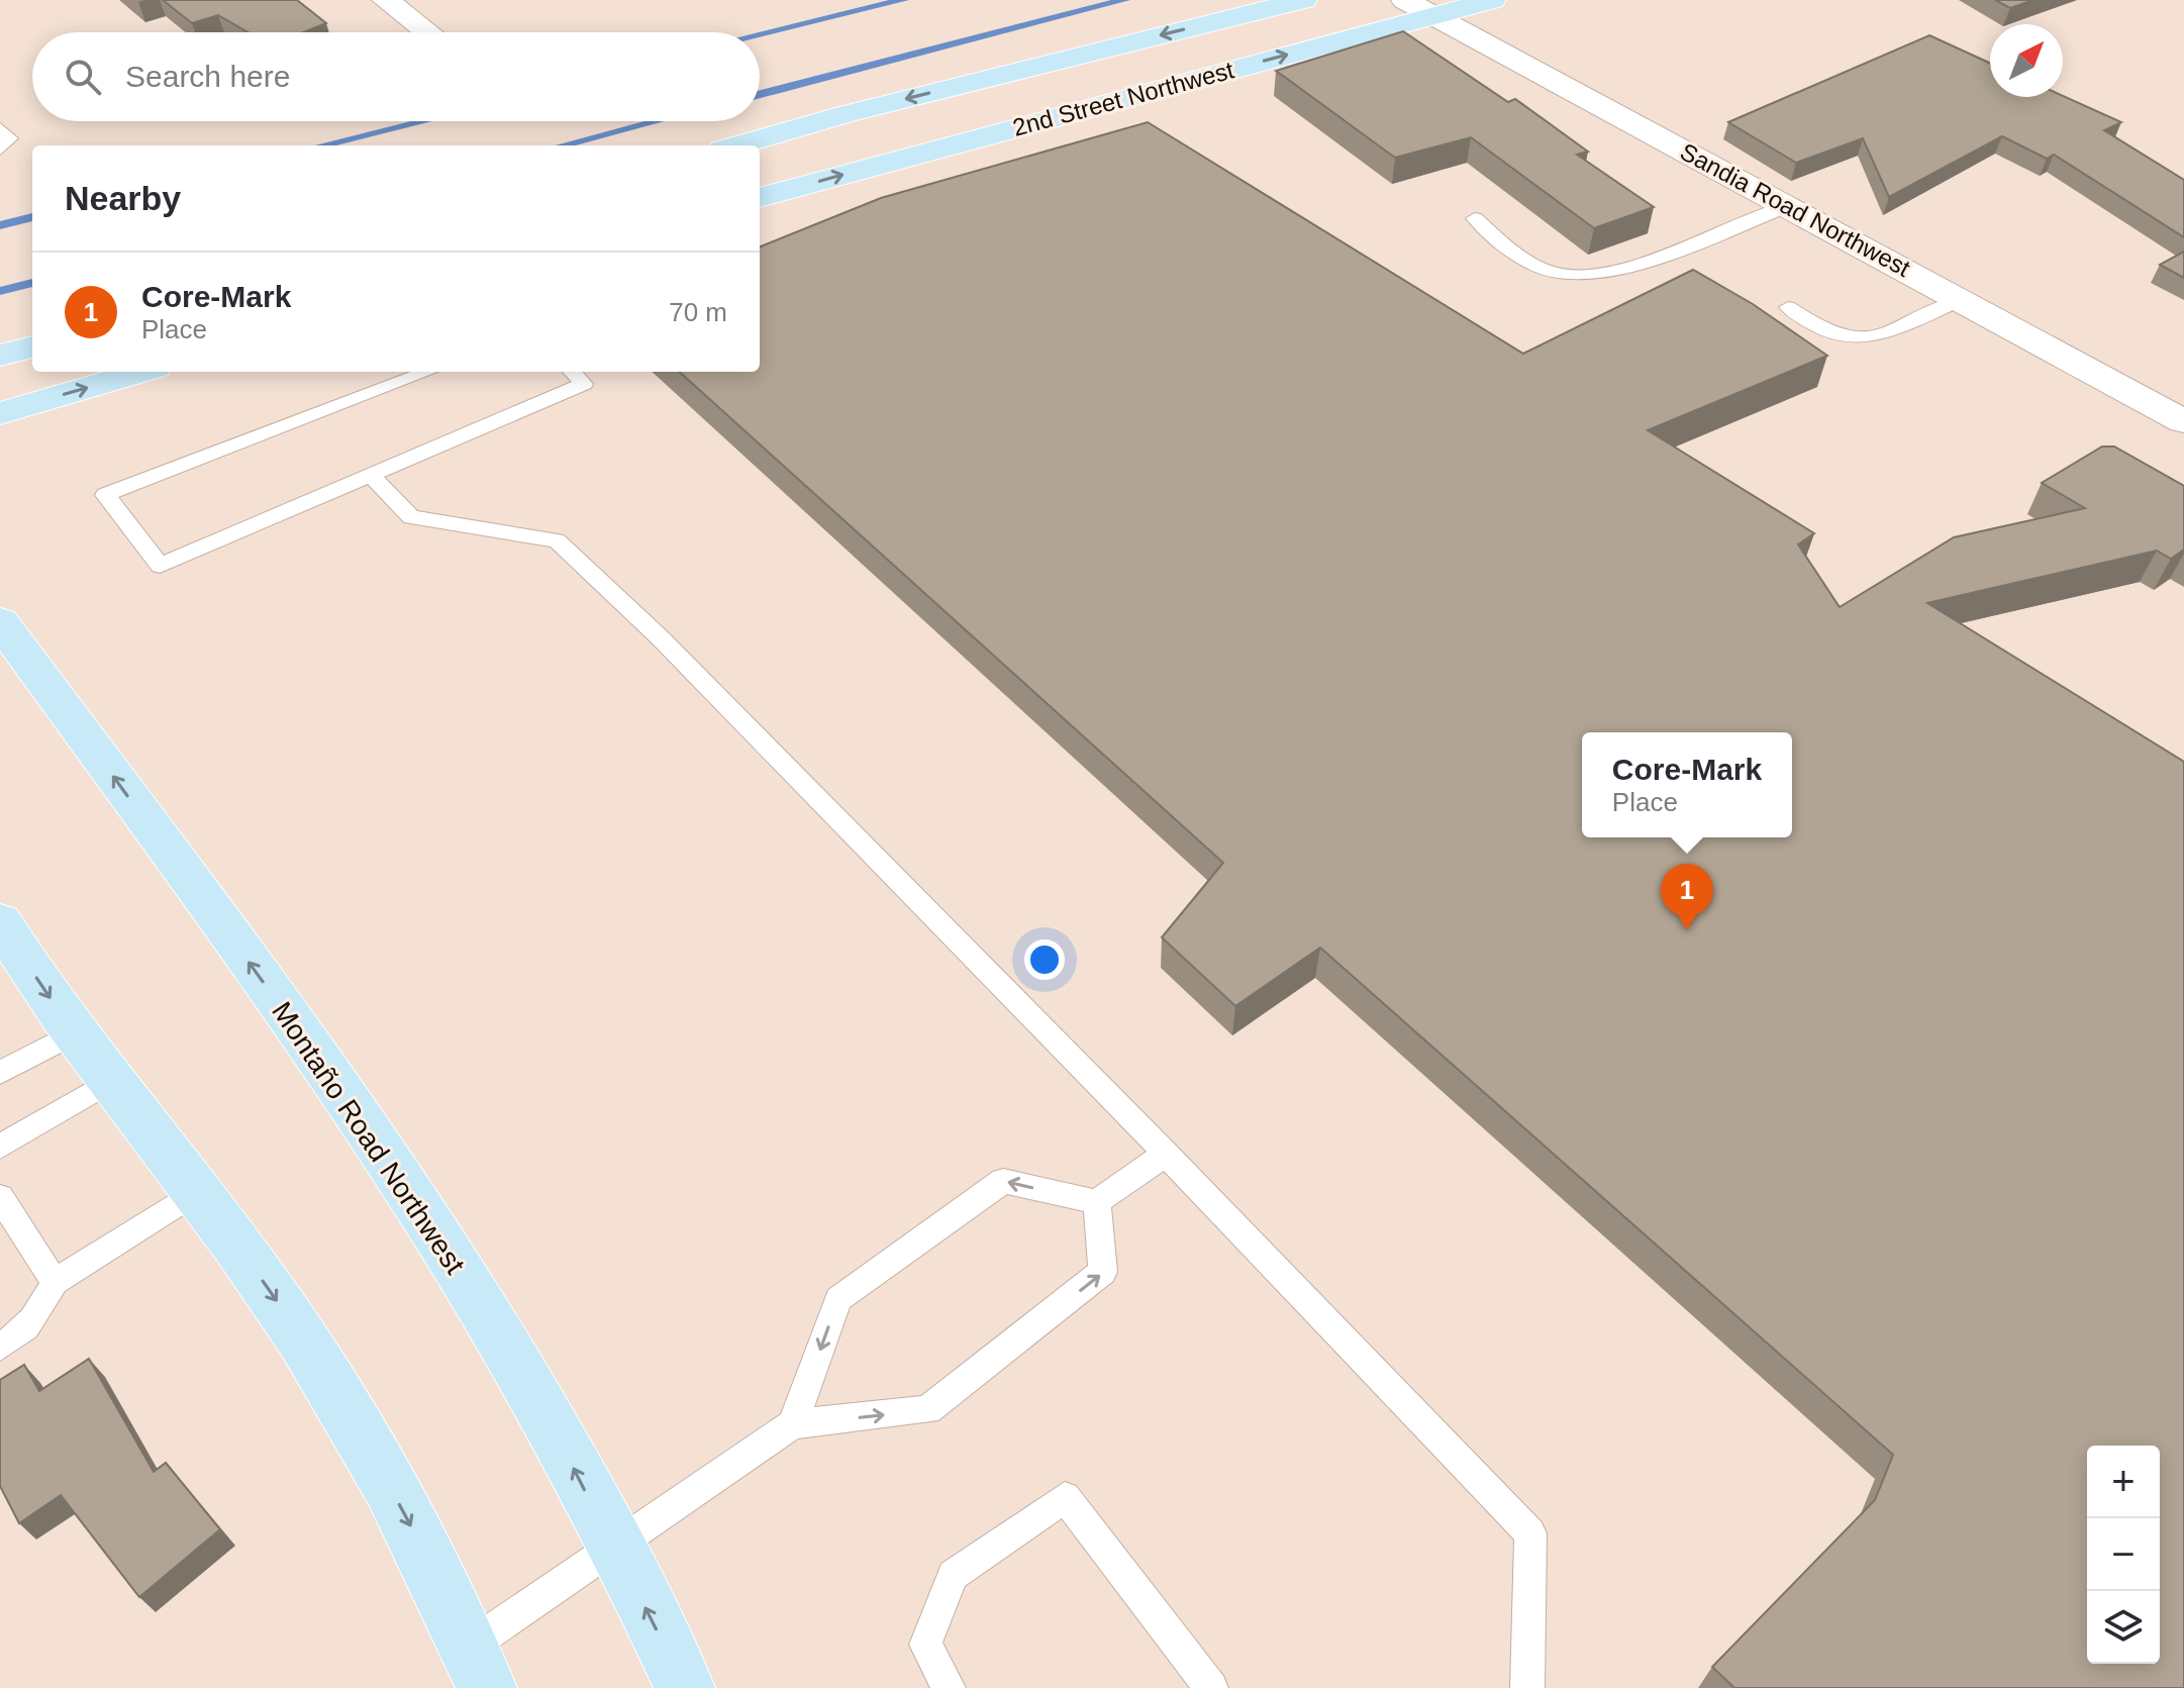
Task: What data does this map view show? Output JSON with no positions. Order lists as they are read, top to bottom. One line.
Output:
{"streets":{"main road":["2nd Street Northwest","Montaño Road Northwest"],"street":["Sandia Road Northwest"]},"crossings":[["2nd Street Northwest","Sandia Road Northwest"]],"north":"top right","page":{"search":"Search here","heading":"Nearby","list":[{"mark":"1","name":"Core-Mark","note":"Place","value":"70 m"}],"popup":["Core-Mark","Place"],"pins":"1","map_buttons":["+","−"]}}
